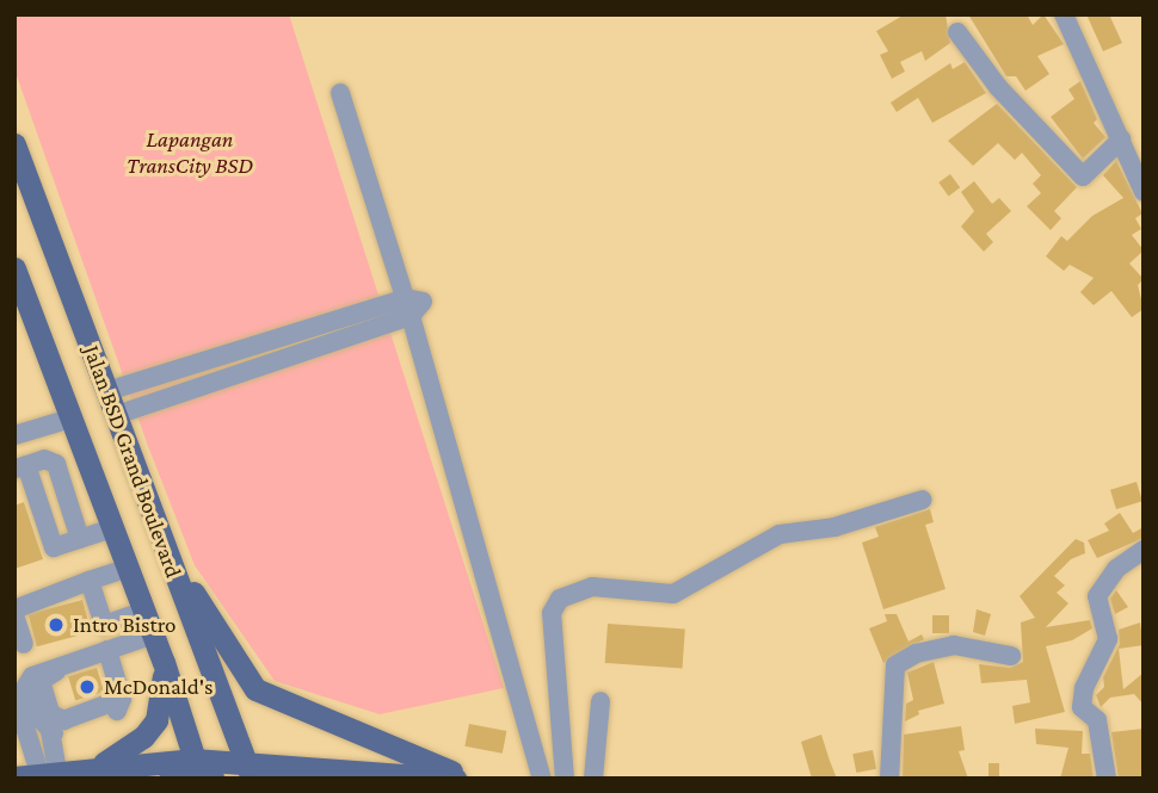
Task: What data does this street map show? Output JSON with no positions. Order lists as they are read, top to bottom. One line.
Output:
{"streets":{"main road":["Jalan BSD Grand Boulevard"]},"parks":["Lapangan TransCity BSD"],"places":["Intro Bistro","McDonald's"]}
